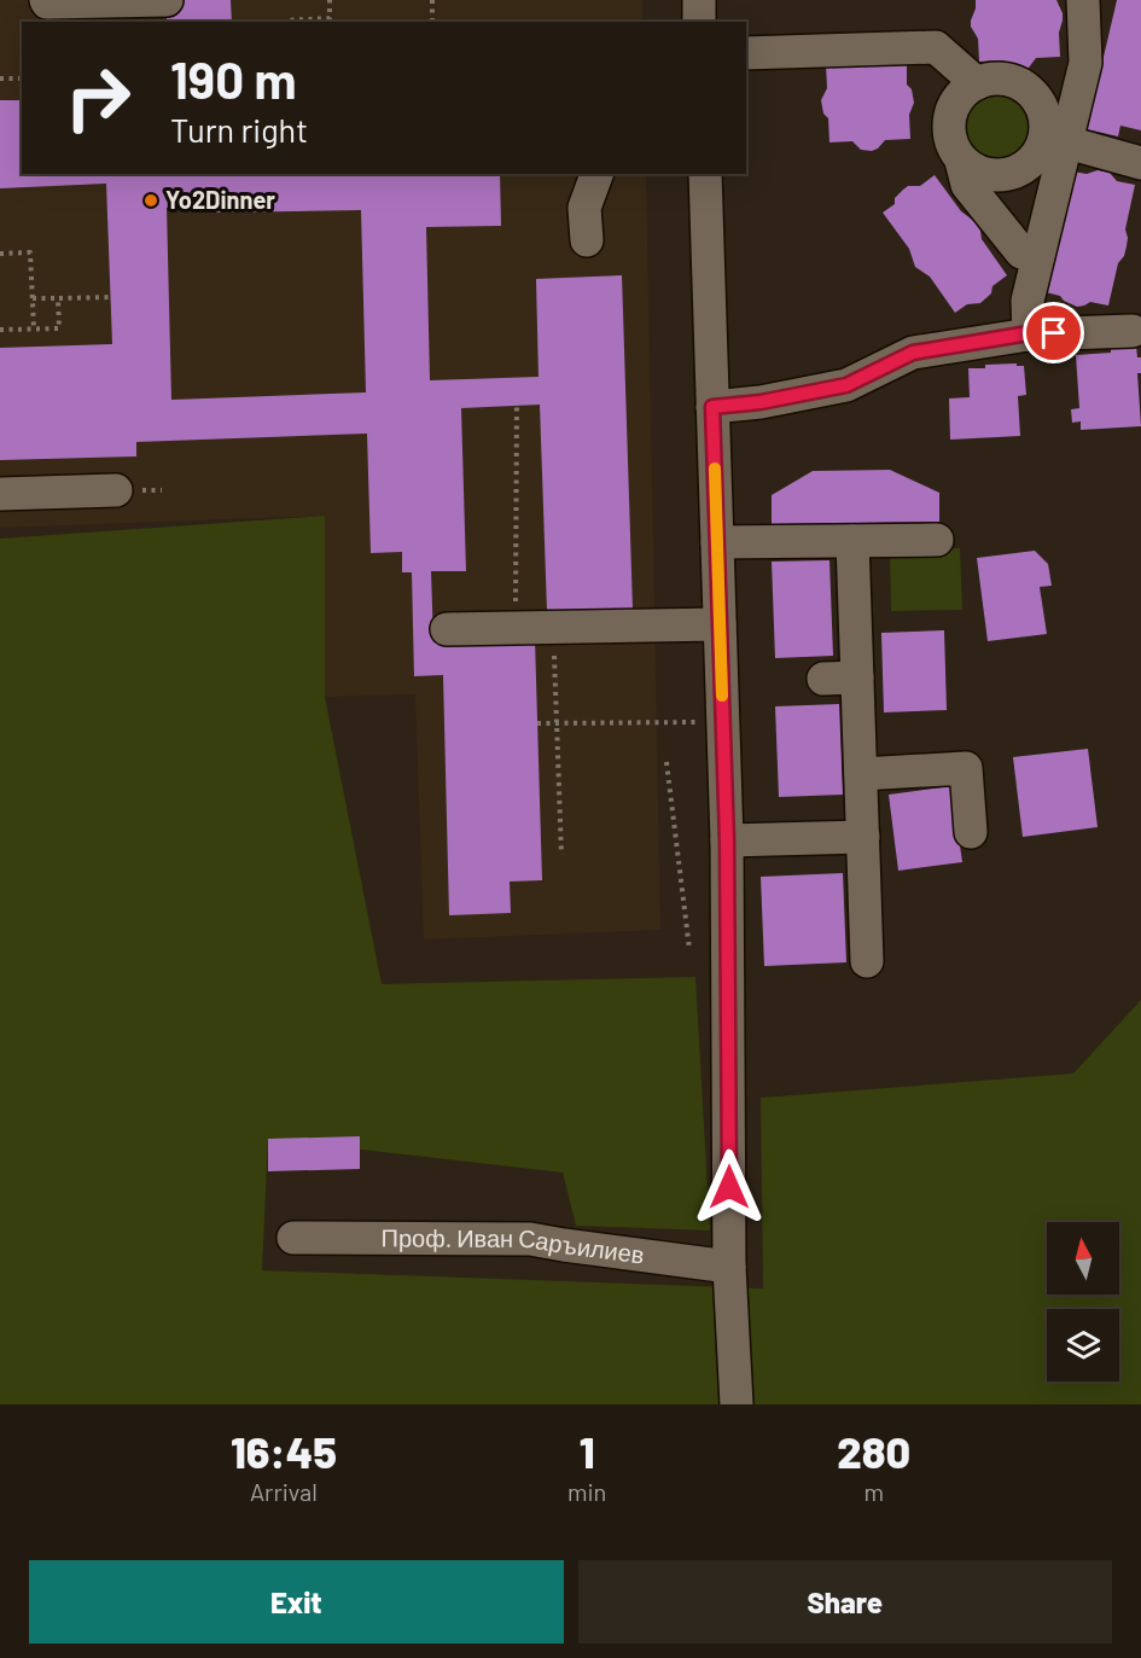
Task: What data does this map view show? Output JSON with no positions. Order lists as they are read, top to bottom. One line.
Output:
{"streets":{"street":["Проф. Иван Саръилиев"]},"places":["Yo2Dinner"],"north":"top","page":{"turn":["190 m","Turn right"],"eta":["16:45","Arrival","1","min","280","m"],"buttons":["Exit","Share"]}}
